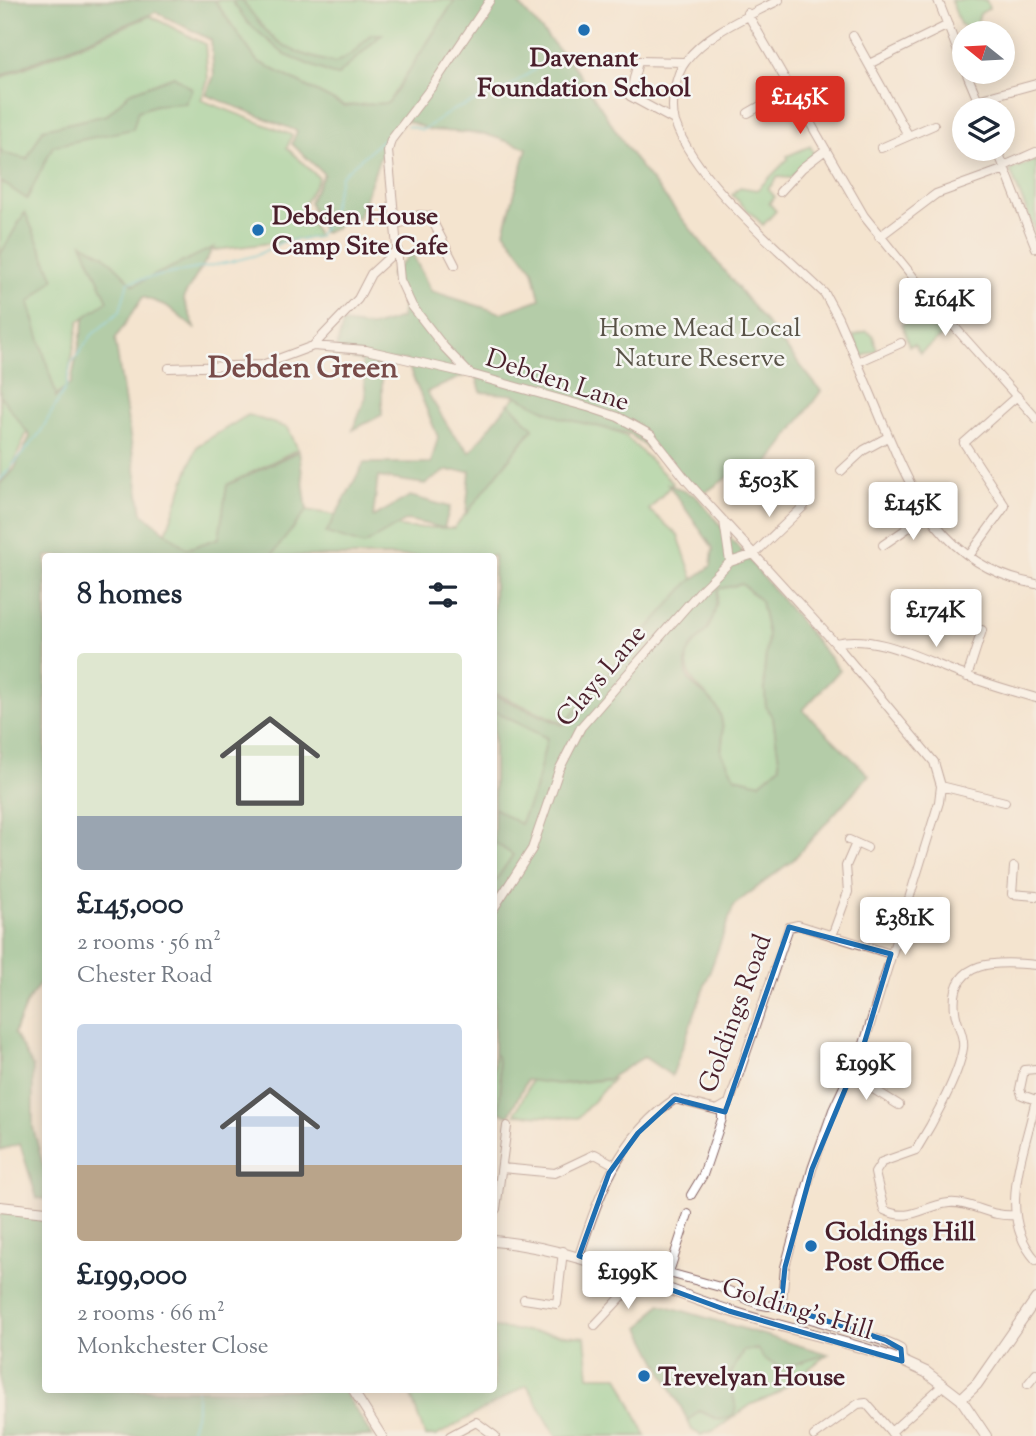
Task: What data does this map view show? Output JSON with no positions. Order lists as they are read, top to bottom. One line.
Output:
{"streets":{"main road":["Golding's Hill"],"street":["Debden Lane","Clays Lane","Goldings Road"]},"crossings":[["Debden Lane","Clays Lane"],["Goldings Road","Golding's Hill"]],"districts":["Debden Green"],"parks":["Home Mead Local Nature Reserve"],"places":["Davenant Foundation School","Debden House Camp Site Cafe","Goldings Hill Post Office","Trevelyan House"],"north":"left","page":{"price":["£145K","£164K","£503K","£145K","£174K","£381K","£199K","£199K"],"heading":"8 homes","list":[{"name":"£145,000","note":"2 rooms · 56 m² · Chester Road"},{"name":"£199,000","note":"2 rooms · 66 m² · Monkchester Close"}]}}
